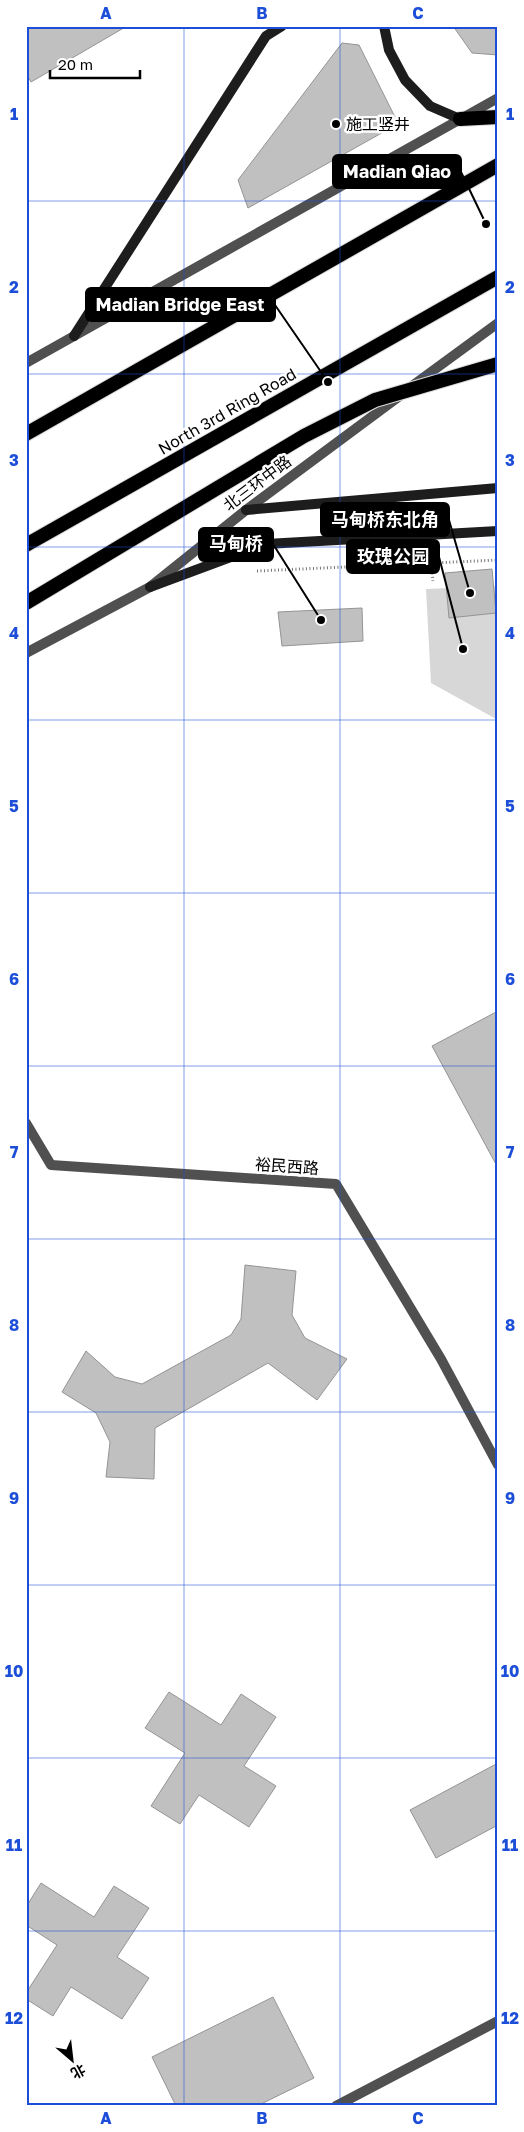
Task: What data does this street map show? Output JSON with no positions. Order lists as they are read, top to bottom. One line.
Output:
{"streets":{"highway":["North 3rd Ring Road"],"street":["北三环中路","裕民西路"]},"places":["施工竖井","Madian Qiao","Madian Bridge East","马甸桥东北角","马甸桥","玫瑰公园"],"scale_bar":"20 m","north":"bottom right","grid":{"columns":["A","B","C"],"rows":["1","2","3","4","5","6","7","8","9","10","11","12"]}}
